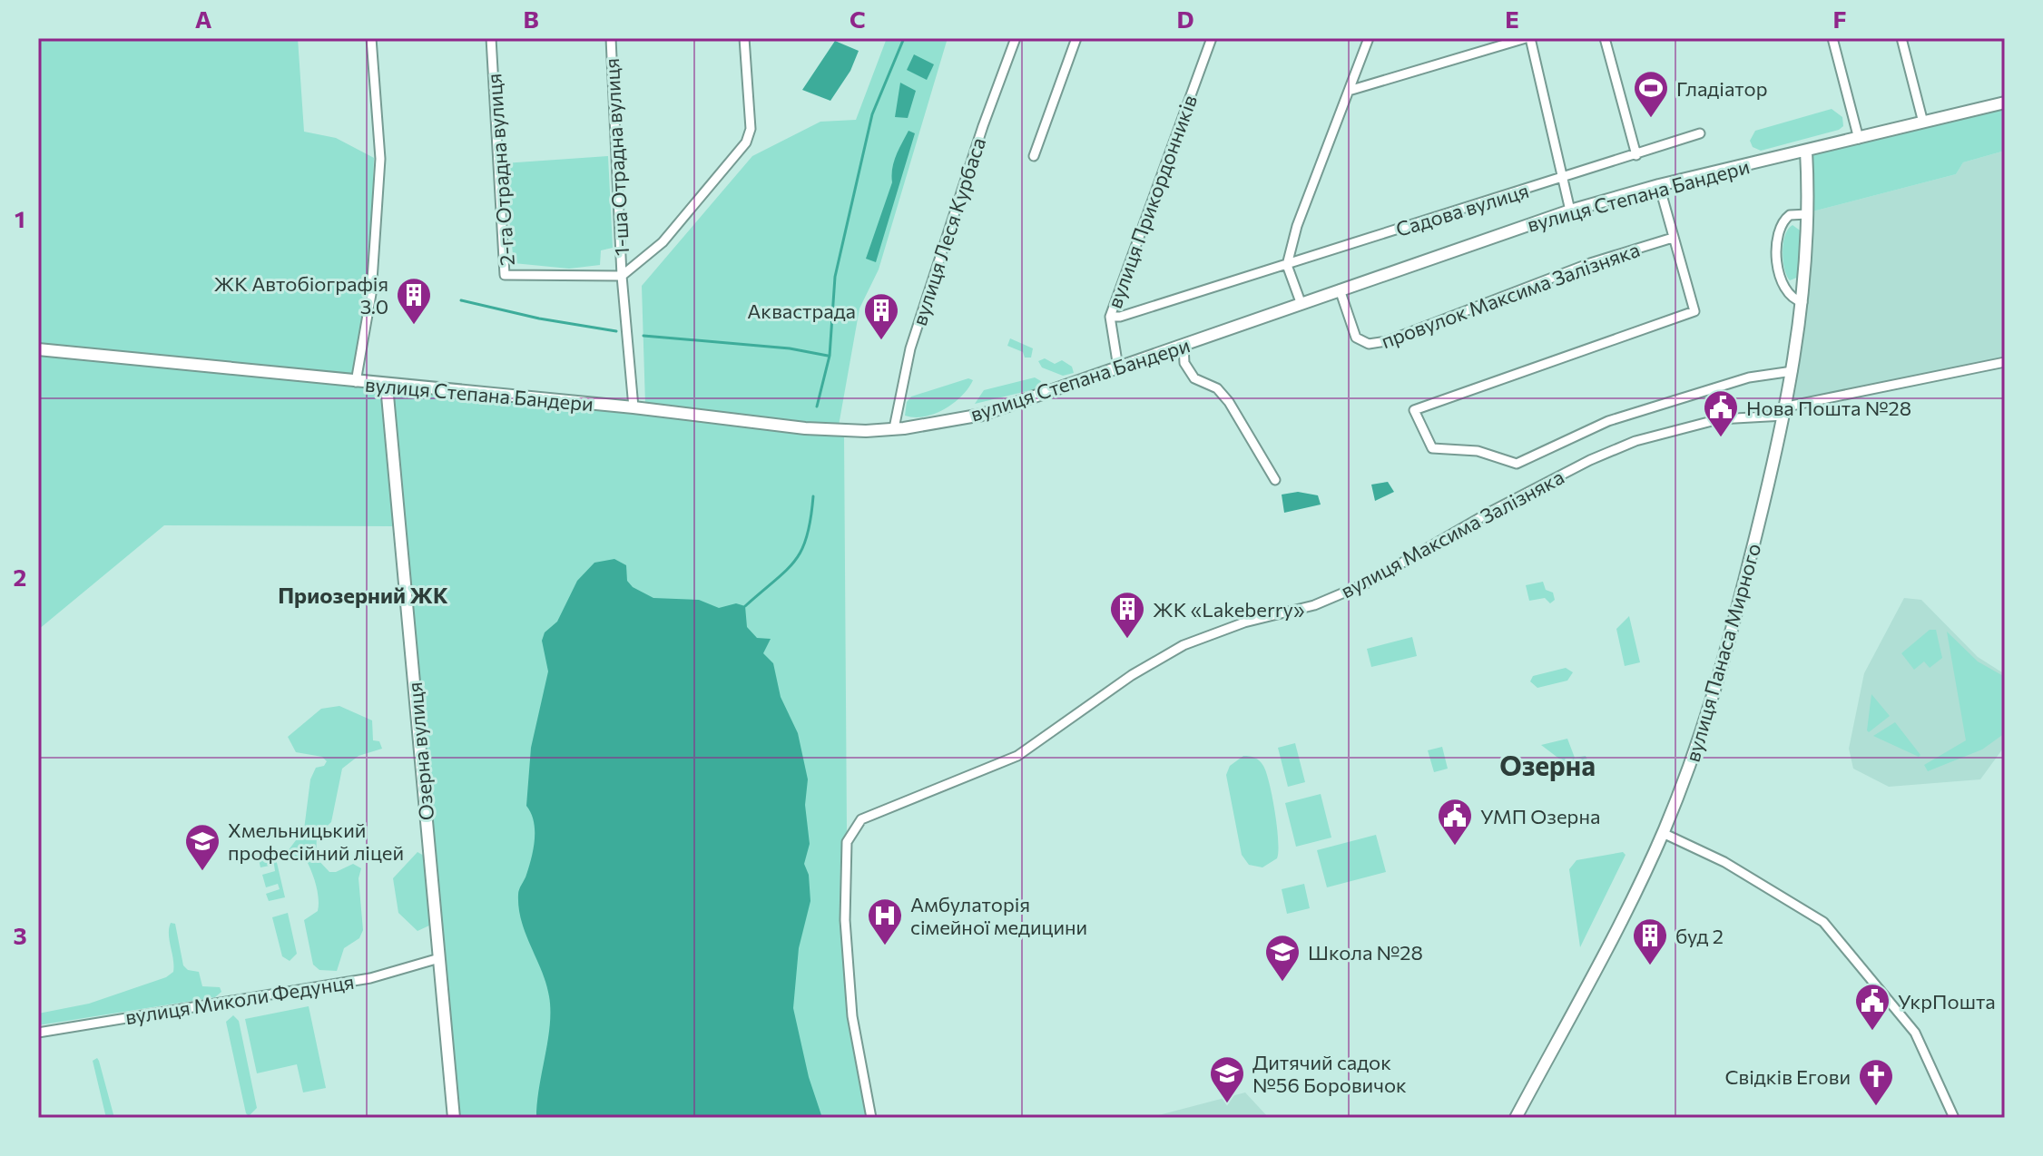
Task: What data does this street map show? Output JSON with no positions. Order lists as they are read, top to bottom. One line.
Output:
{"streets":{"main road":["вулиця Степана Бандери","вулиця Панаса Мирного","Озерна вулиця"],"street":["1-ша Отрадна вулиця","2-га Отрадна вулиця","вулиця Прикордонників","Садова вулиця","вулиця Леся Курбаса","провулок Максима Залізняка","вулиця Максима Залізняка","вулиця Миколи Федунця"]},"crossings":[["1-ша Отрадна вулиця","2-га Отрадна вулиця"],["1-ша Отрадна вулиця","вулиця Степана Бандери"],["вулиця Степана Бандери","вулиця Прикордонників"],["вулиця Степана Бандери","вулиця Леся Курбаса"],["вулиця Степана Бандери","провулок Максима Залізняка"],["вулиця Степана Бандери","вулиця Панаса Мирного"],["вулиця Степана Бандери","Озерна вулиця"],["вулиця Прикордонників","Садова вулиця"],["провулок Максима Залізняка","вулиця Максима Залізняка"],["вулиця Максима Залізняка","вулиця Панаса Мирного"],["Озерна вулиця","вулиця Миколи Федунця"]],"districts":["Приозерний ЖК","Озерна"],"places":{"sports":["Гладіатор"],"building":["ЖК Автобіографія 3.0","Аквастрада","ЖК «Lakeberry»","буд 2"],"public building":["Нова Пошта №28","УМП Озерна","УкрПошта"],"school or university":["Хмельницький професійний ліцей","Школа №28","Дитячий садок №56 Боровичок"],"hospital":["Амбулаторія сімейної медицини"],"church":["Свідків Егови"]},"grid":{"columns":["A","B","C","D","E","F"],"rows":["1","2","3"]}}
